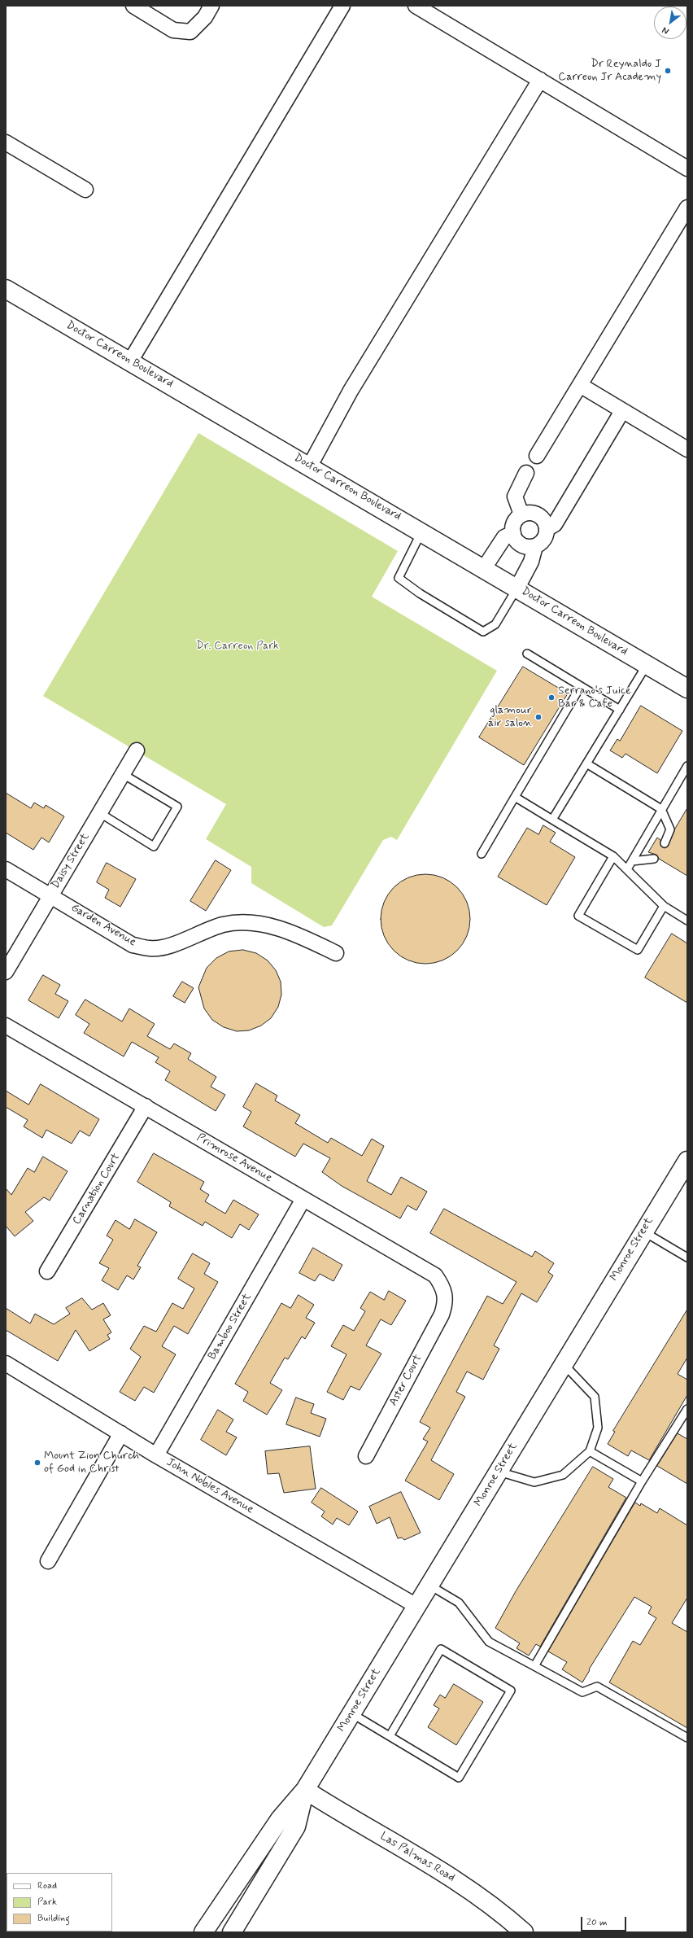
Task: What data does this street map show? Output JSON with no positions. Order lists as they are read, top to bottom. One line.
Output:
{"streets":{"main road":["Doctor Carreon Boulevard","Monroe Street","Las Palmas Road"],"street":["Daisy Street","Garden Avenue","Primrose Avenue","Carnation Court","Bamboo Street","Aster Court","John Nobles Avenue"]},"crossings":[["Daisy Street","Garden Avenue"],["Primrose Avenue","Carnation Court"],["Primrose Avenue","Bamboo Street"],["Primrose Avenue","Aster Court"],["Monroe Street","John Nobles Avenue"],["Monroe Street","Las Palmas Road"],["Bamboo Street","John Nobles Avenue"]],"parks":["Dr. Carreon Park"],"places":["Dr Reynaldo J Carreon Jr Academy","Serrano's Juice Bar & Cafe","glamour air salon","Mount Zion Church of God in Christ"],"legend":["Road","Park","Building"],"scale_bar":"20 m","north":"bottom left"}
